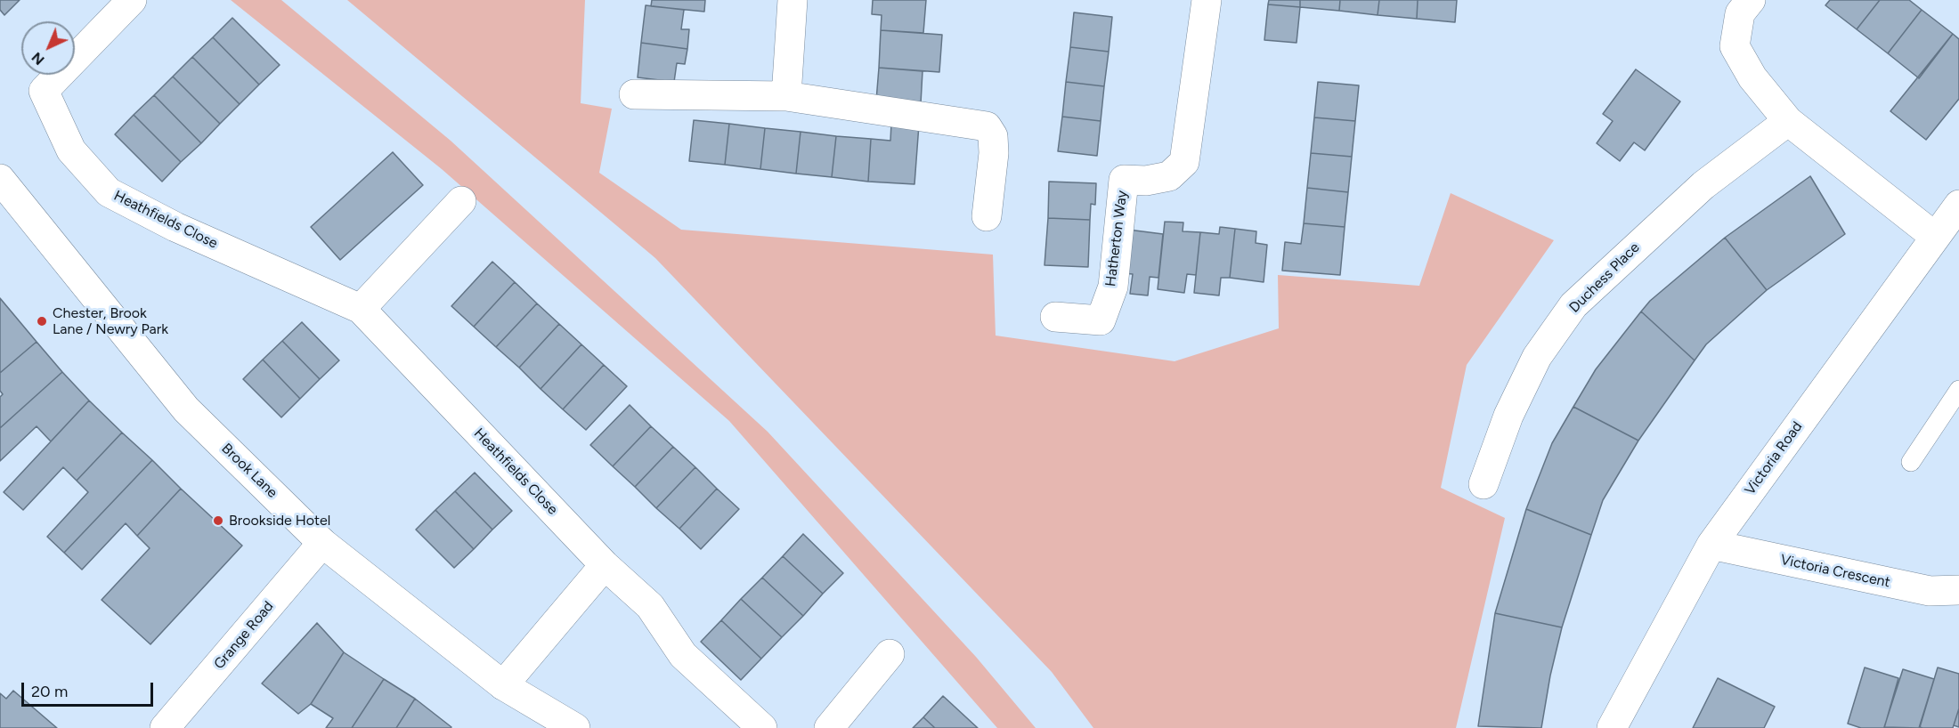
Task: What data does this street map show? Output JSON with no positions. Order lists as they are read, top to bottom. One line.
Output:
{"streets":{"street":["Heathfields Close","Hatherton Way","Duchess Place","Victoria Road","Brook Lane","Victoria Crescent","Grange Road"]},"crossings":[["Victoria Road","Victoria Crescent"],["Brook Lane","Grange Road"]],"places":["Chester, Brook Lane / Newry Park","Brookside Hotel"],"scale_bar":"20 m","north":"bottom left"}
